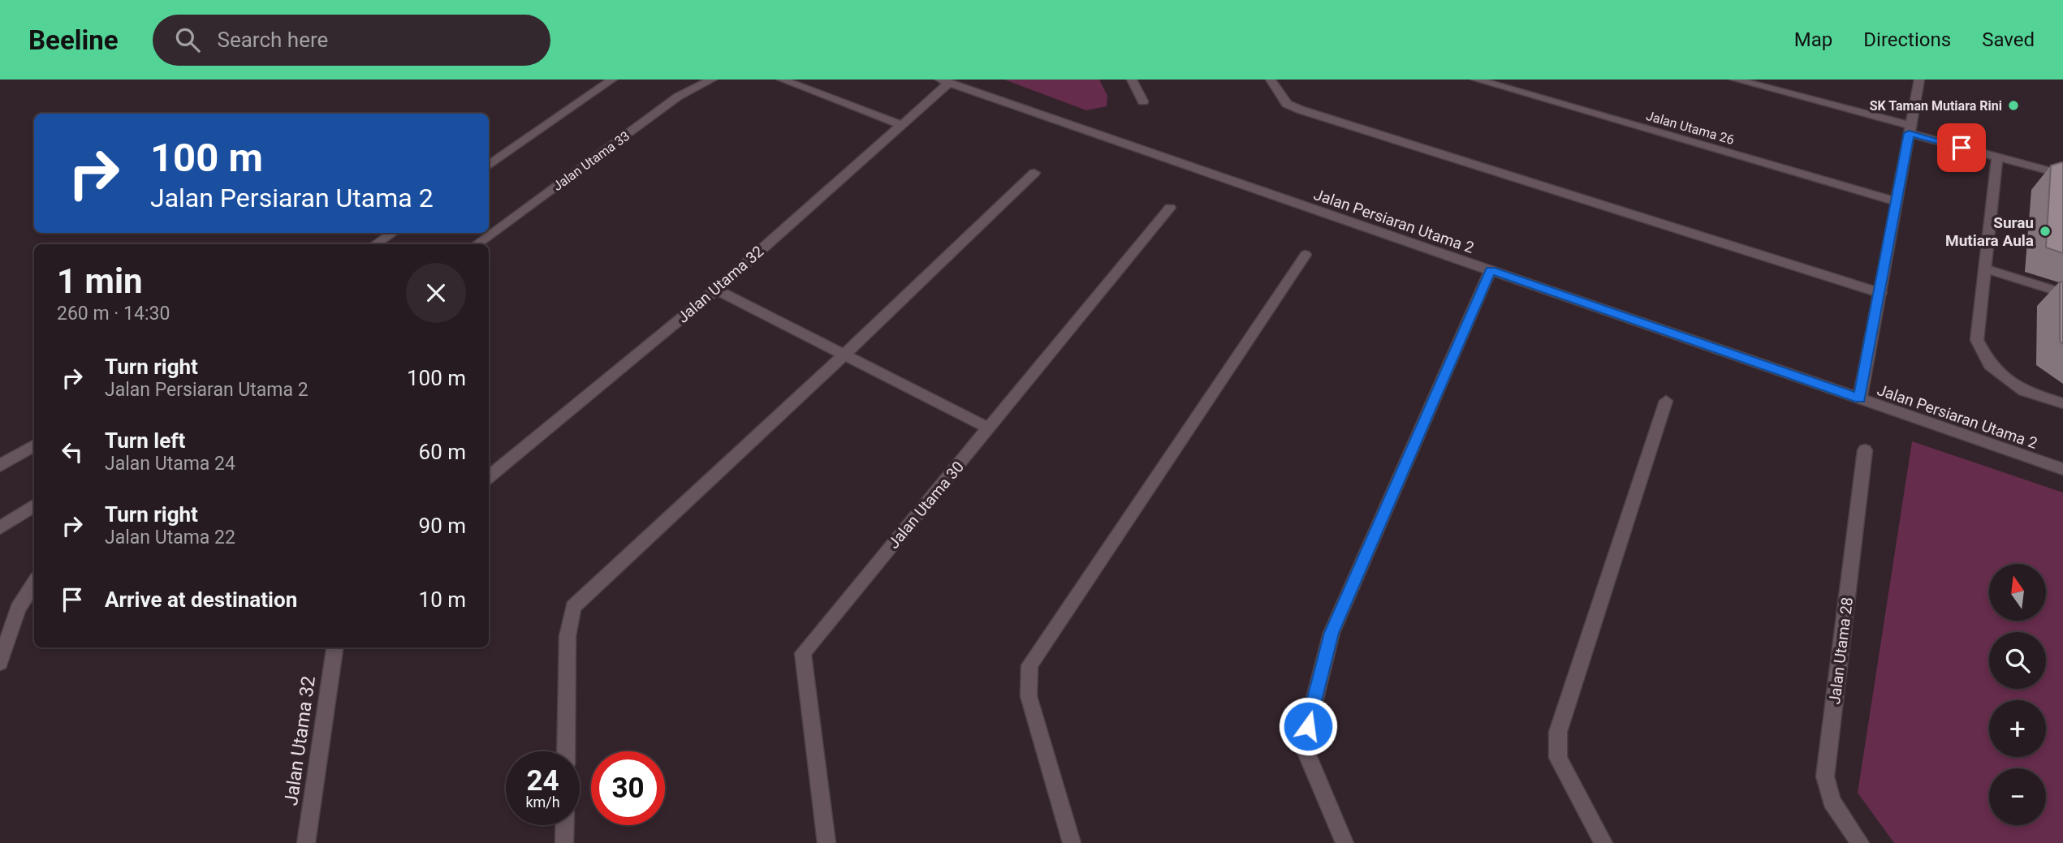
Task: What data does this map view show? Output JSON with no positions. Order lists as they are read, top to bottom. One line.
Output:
{"streets":{"street":["Jalan Utama 26","Jalan Utama 33","Jalan Persiaran Utama 2","Jalan Utama 32","Jalan Utama 30","Jalan Utama 28"]},"crossings":[["Jalan Persiaran Utama 2","Jalan Utama 32"]],"places":["SK Taman Mutiara Rini","Surau Mutiara Aula"],"north":"top","page":{"header":"Beeline","search":"Search here","nav":["Map","Directions","Saved"],"turn":["100 m","Jalan Persiaran Utama 2"],"heading":["1 min","260 m · 14:30"],"list":[{"name":"Turn right","note":"Jalan Persiaran Utama 2","value":"100 m"},{"name":"Turn left","note":"Jalan Utama 24","value":"60 m"},{"name":"Turn right","note":"Jalan Utama 22","value":"90 m"},{"name":"Arrive at destination","value":"10 m"}],"map_buttons":["+","−"],"speed":"24 km/h","limit":"30"}}
